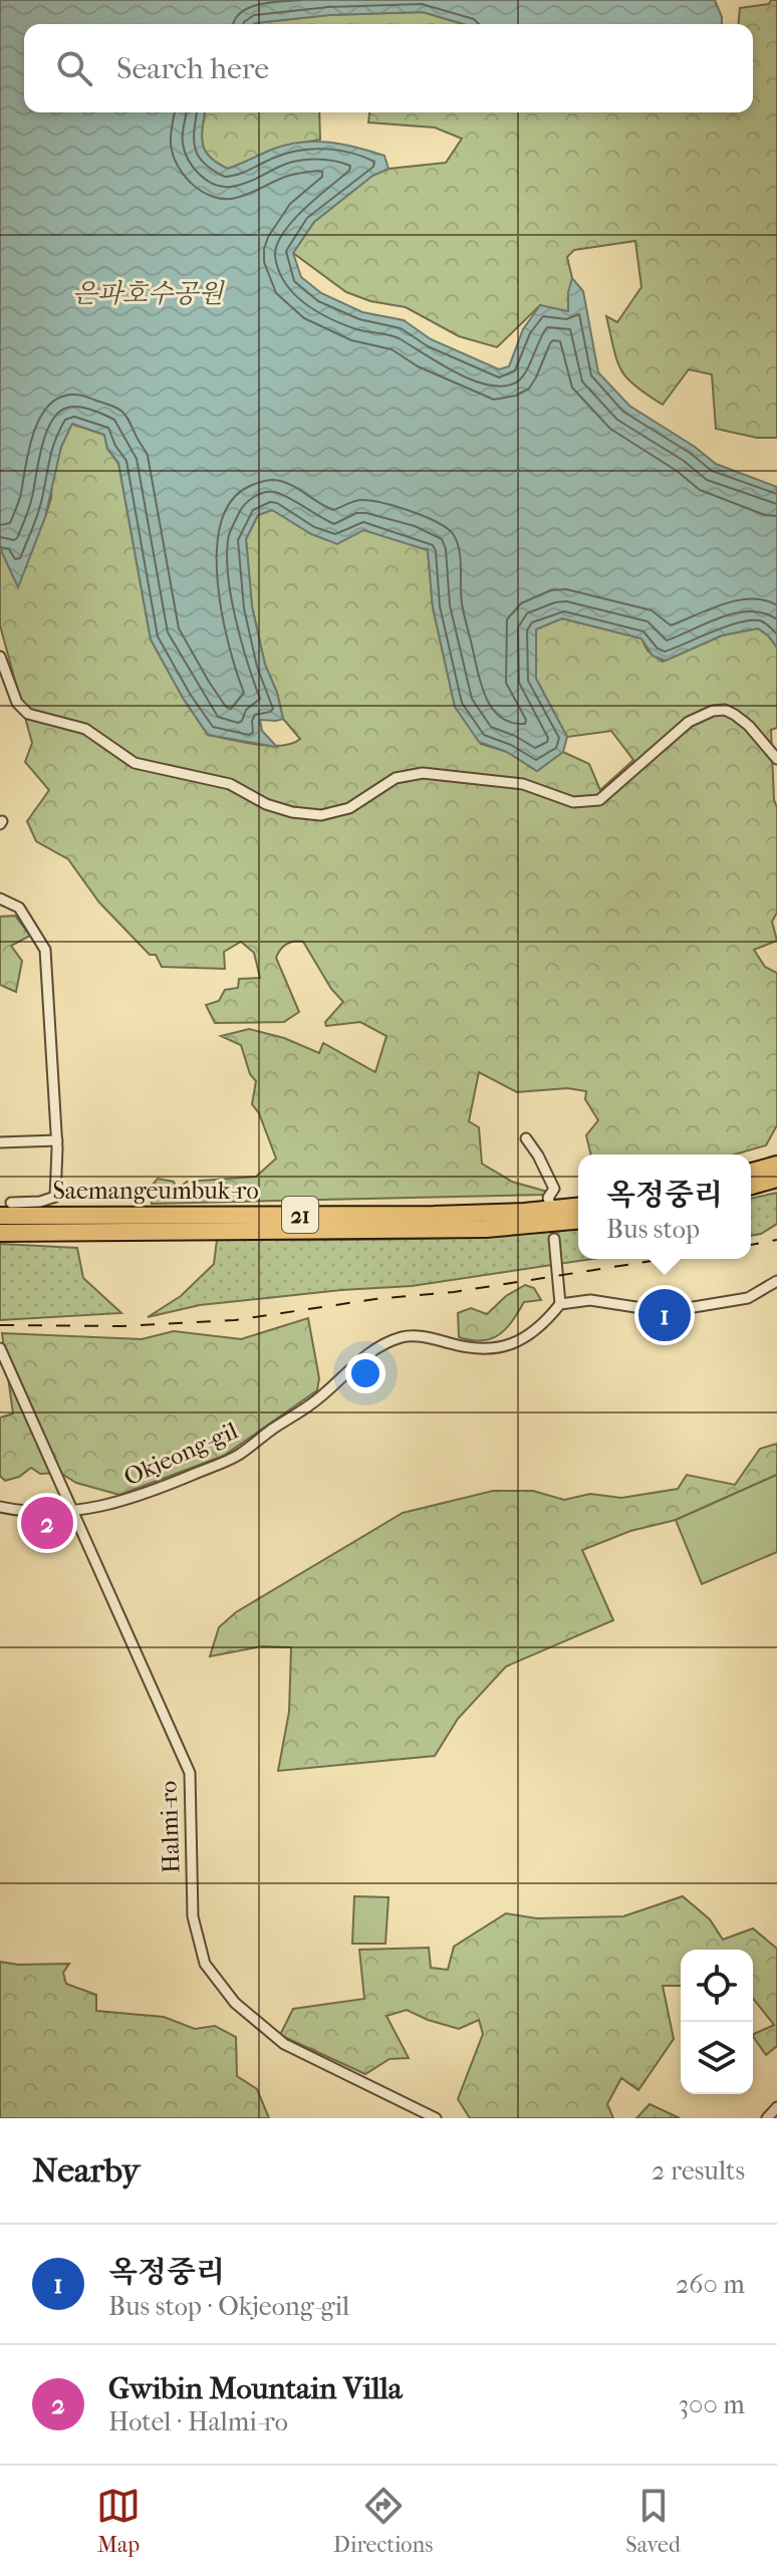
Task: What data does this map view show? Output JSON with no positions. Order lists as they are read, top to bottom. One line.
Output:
{"streets":{"highway":["Saemangeumbuk-ro","21"],"street":["Okjeong-gil","Halmi-ro"]},"crossings":[["Okjeong-gil","Halmi-ro"]],"water":["은파호수공원"],"page":{"search":"Search here","popup":["옥정중리","Bus stop"],"pins":["1","2"],"heading":["Nearby","2 results"],"list":[{"mark":"1","name":"옥정중리","note":"Bus stop · Okjeong-gil","value":"260 m"},{"mark":"2","name":"Gwibin Mountain Villa","note":"Hotel · Halmi-ro","value":"300 m"}],"nav":["Map","Directions","Saved"]}}
